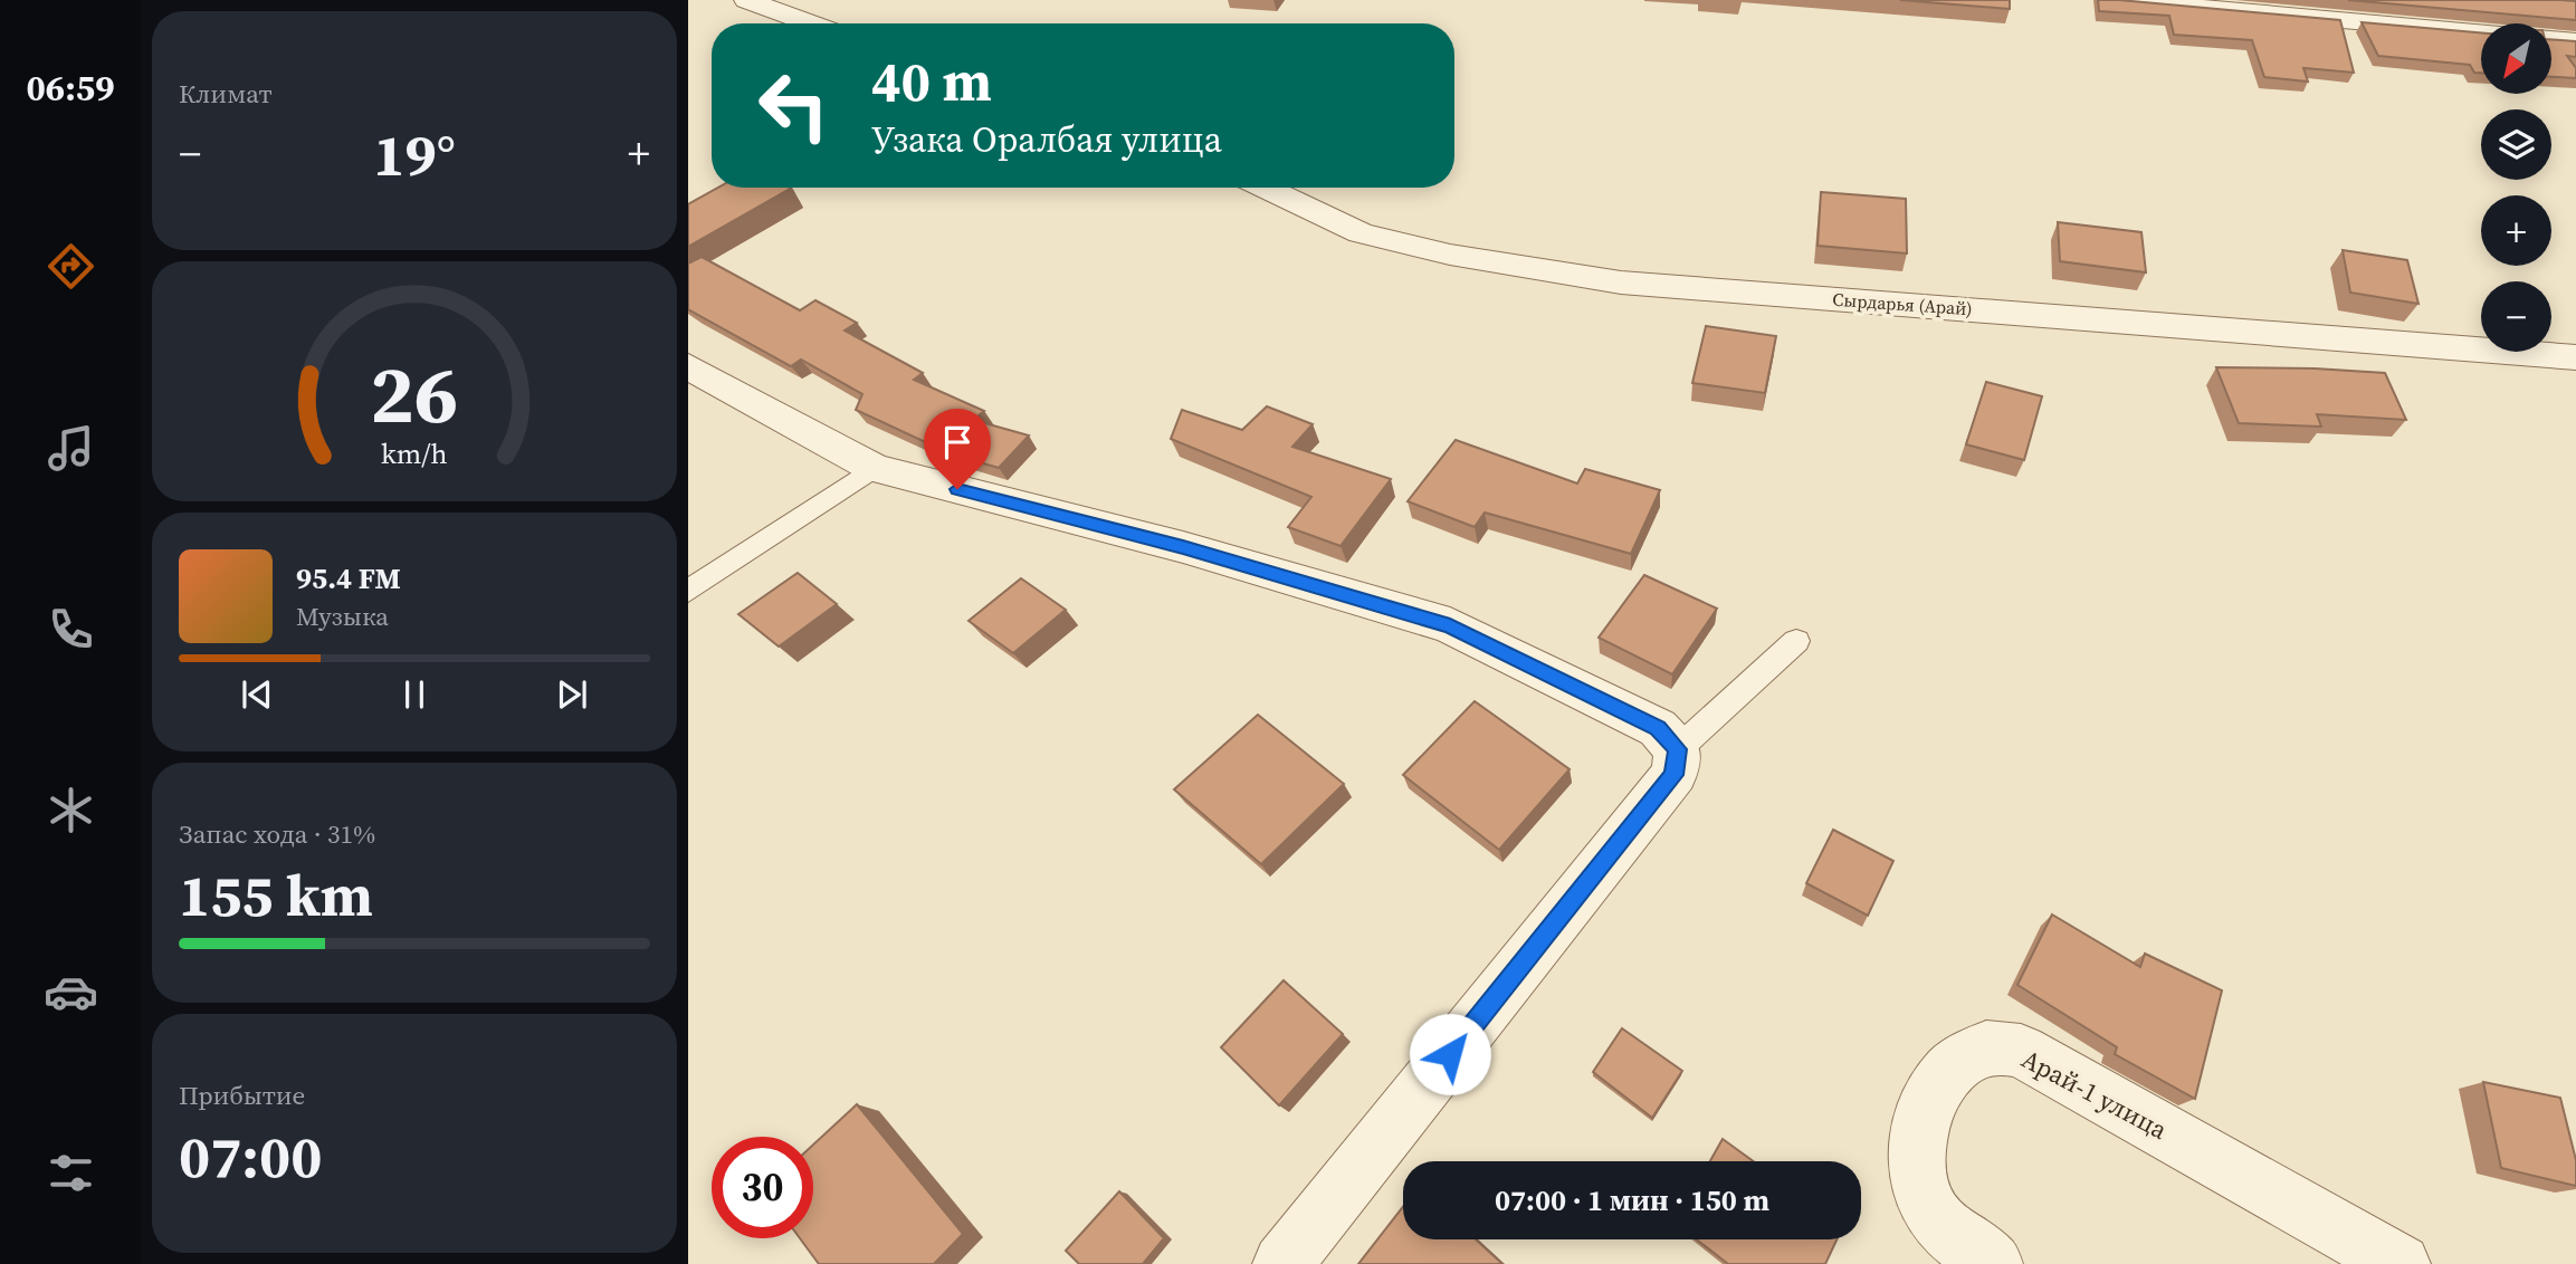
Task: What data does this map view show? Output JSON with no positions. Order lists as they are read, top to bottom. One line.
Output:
{"streets":{"street":["Сырдарья (Арай)","Арай-1 улица"]},"north":"bottom left","page":{"tabs":"06:59","tile":["Климат",["Запас хода · 31%","155 km"],["Прибытие","07:00"]],"map_buttons":["+","−"],"turn":["40 m","Узака Оралбая улица"],"heat":["−","19°","+"],"song":["95.4 FM","Музыка"],"limit":"30","trip":"07:00 · 1 мин · 150 m","gauge":["26","km/h"]}}
